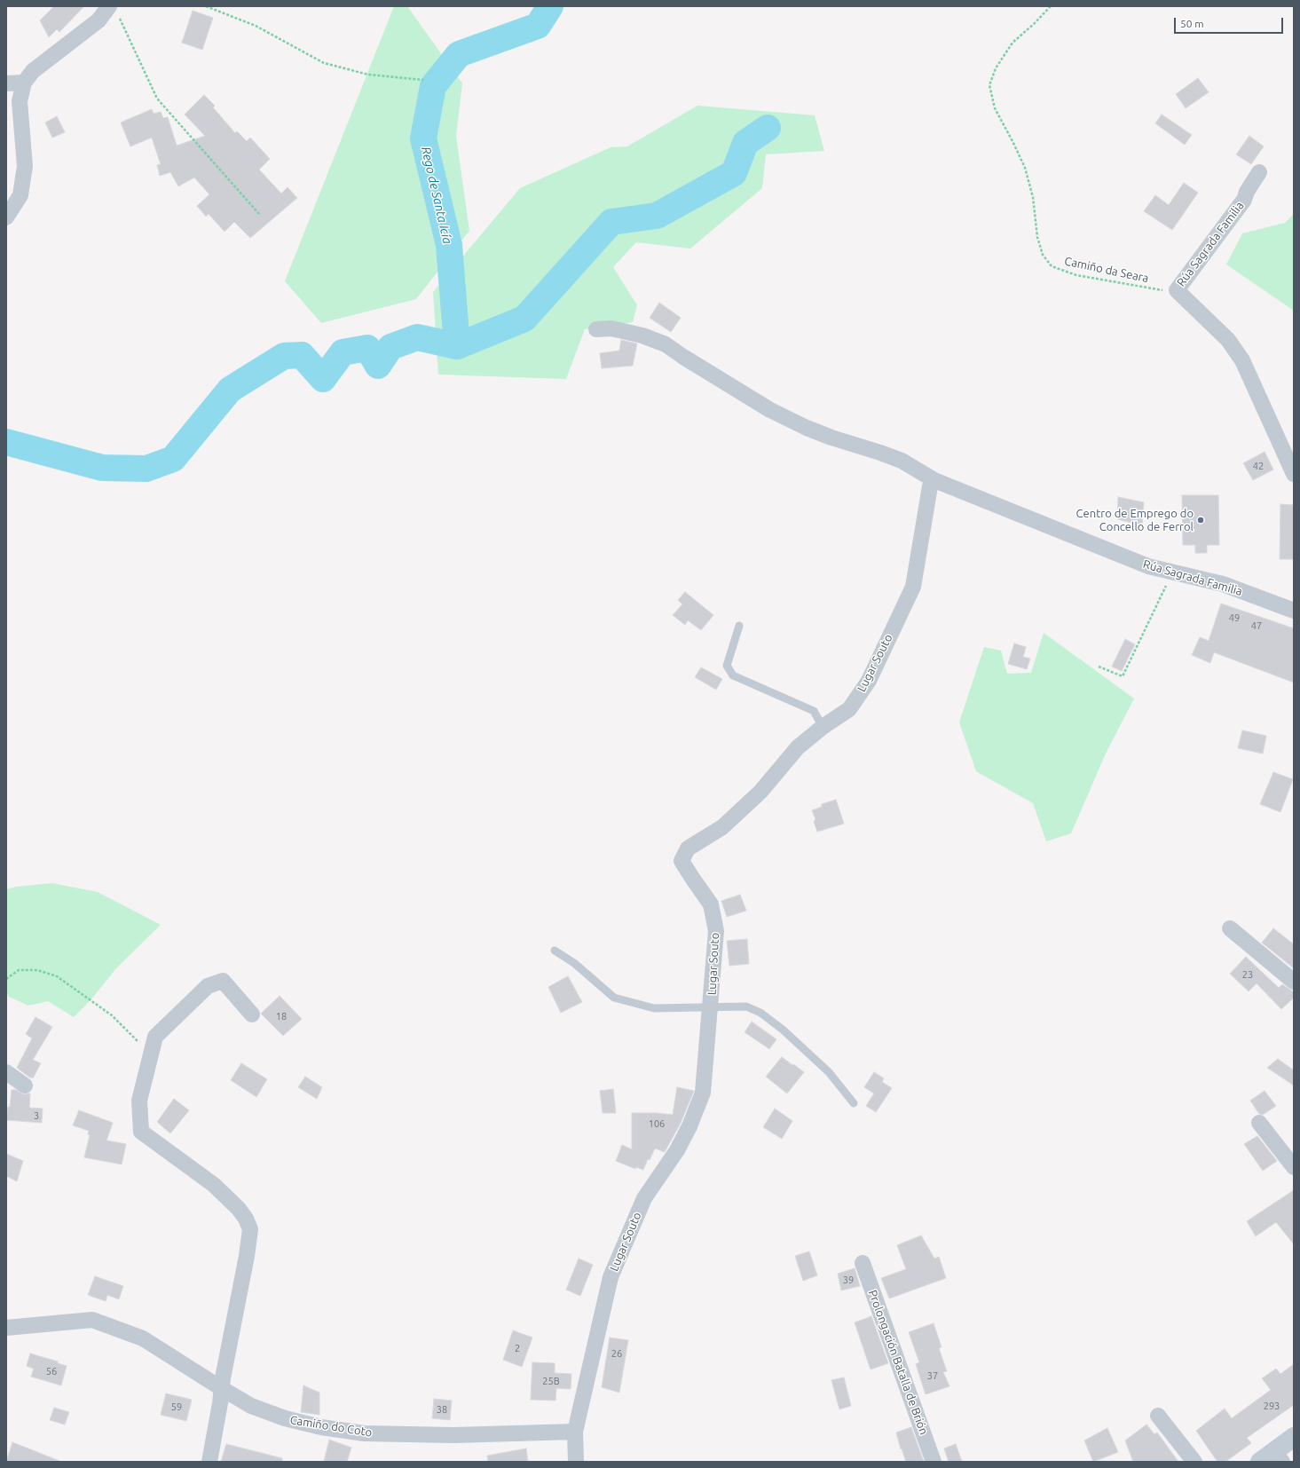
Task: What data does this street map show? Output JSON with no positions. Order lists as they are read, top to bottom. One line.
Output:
{"streets":{"street":["Rúa Sagrada Familia","Lugar Souto","Prolongación Batalla de Brión","Camiño do Coto"],"path":["Camiño da Seara"]},"crossings":[["Rúa Sagrada Familia","Camiño da Seara"],["Rúa Sagrada Familia","Lugar Souto"],["Lugar Souto","Camiño do Coto"]],"water":["Rego de Santa Icía"],"places":["Centro de Emprego do Concello de Ferrol"],"house_numbers":["42","49","47","23","18","3","106","39","2","26","56","37","25B","293","59","38"],"scale_bar":"50 m"}
